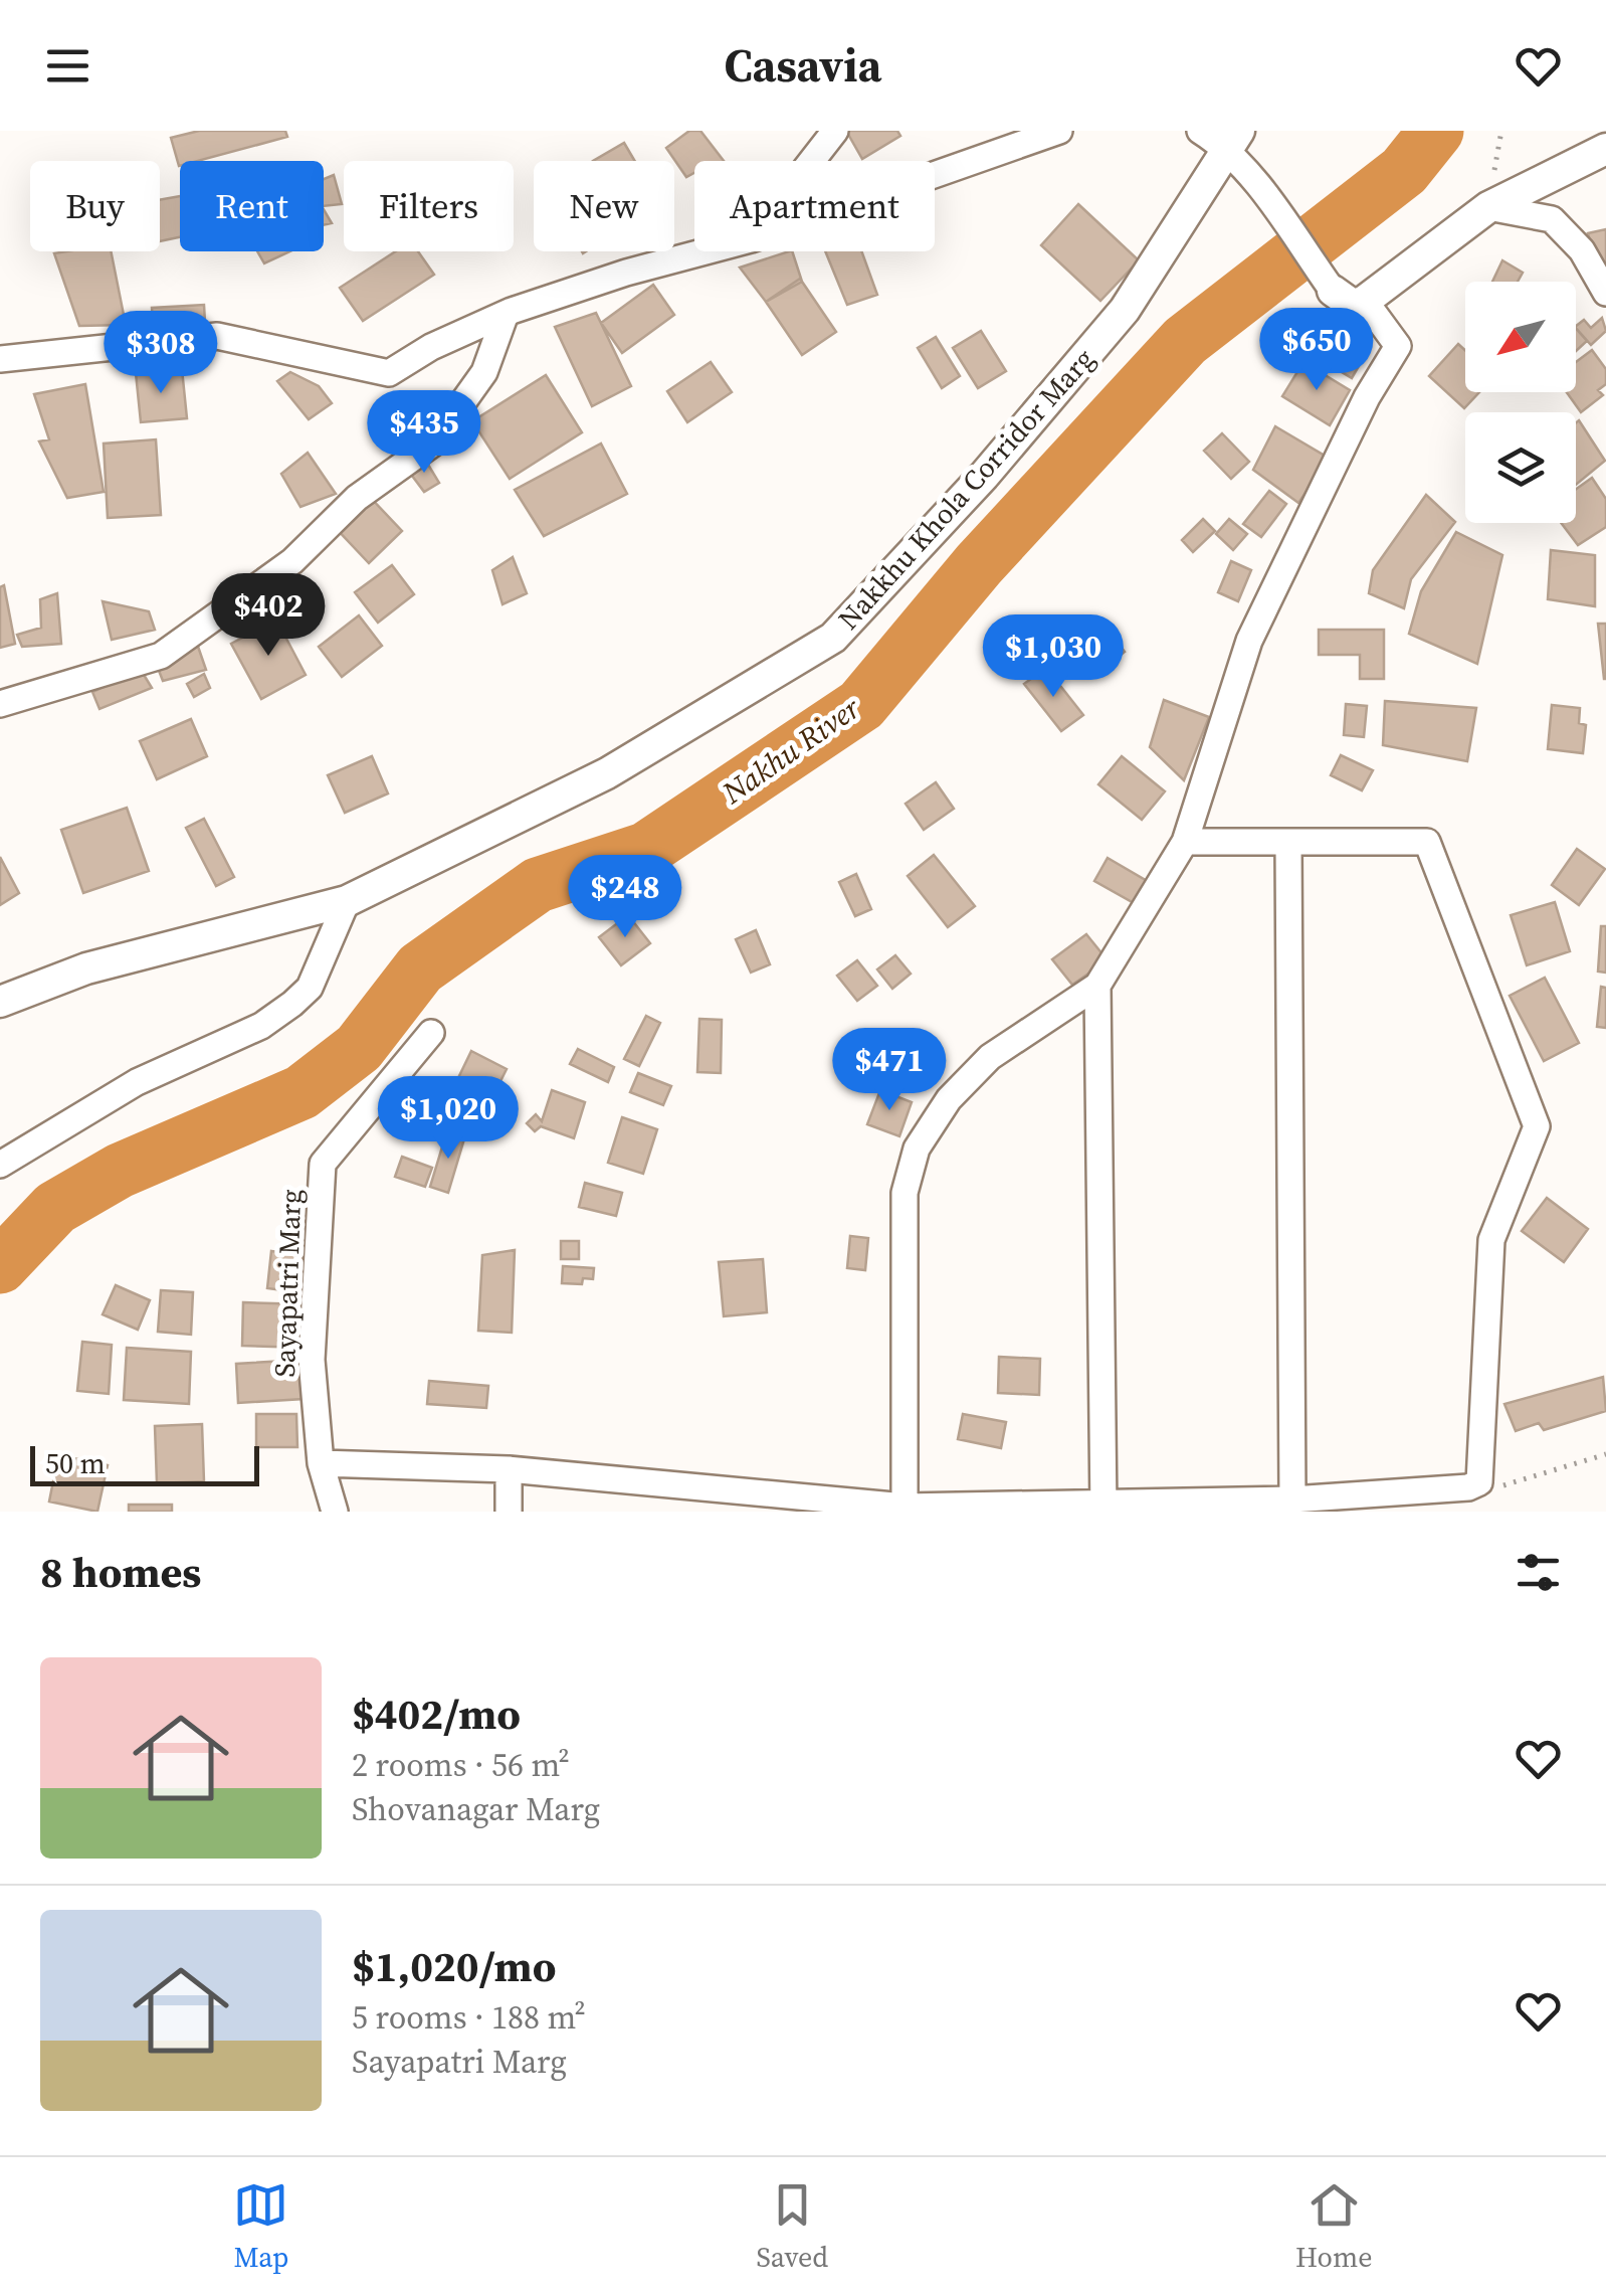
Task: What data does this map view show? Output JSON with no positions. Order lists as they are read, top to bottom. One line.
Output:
{"streets":{"street":["Nakkhu Khola Corridor Marg","Sayapatri Marg"]},"water":["Nakhu River"],"scale_bar":"50 m","north":"bottom left","page":{"header":"Casavia","chip":["Buy","Rent","Filters","New","Apartment"],"price":["$650","$308","$435","$402","$1,030","$248","$471","$1,020"],"scale":"50 m","heading":"8 homes","list":[{"name":"$402/mo","note":"2 rooms · 56 m² · Shovanagar Marg"},{"name":"$1,020/mo","note":"5 rooms · 188 m² · Sayapatri Marg"}],"tabs":["Map","Saved","Home"]}}
